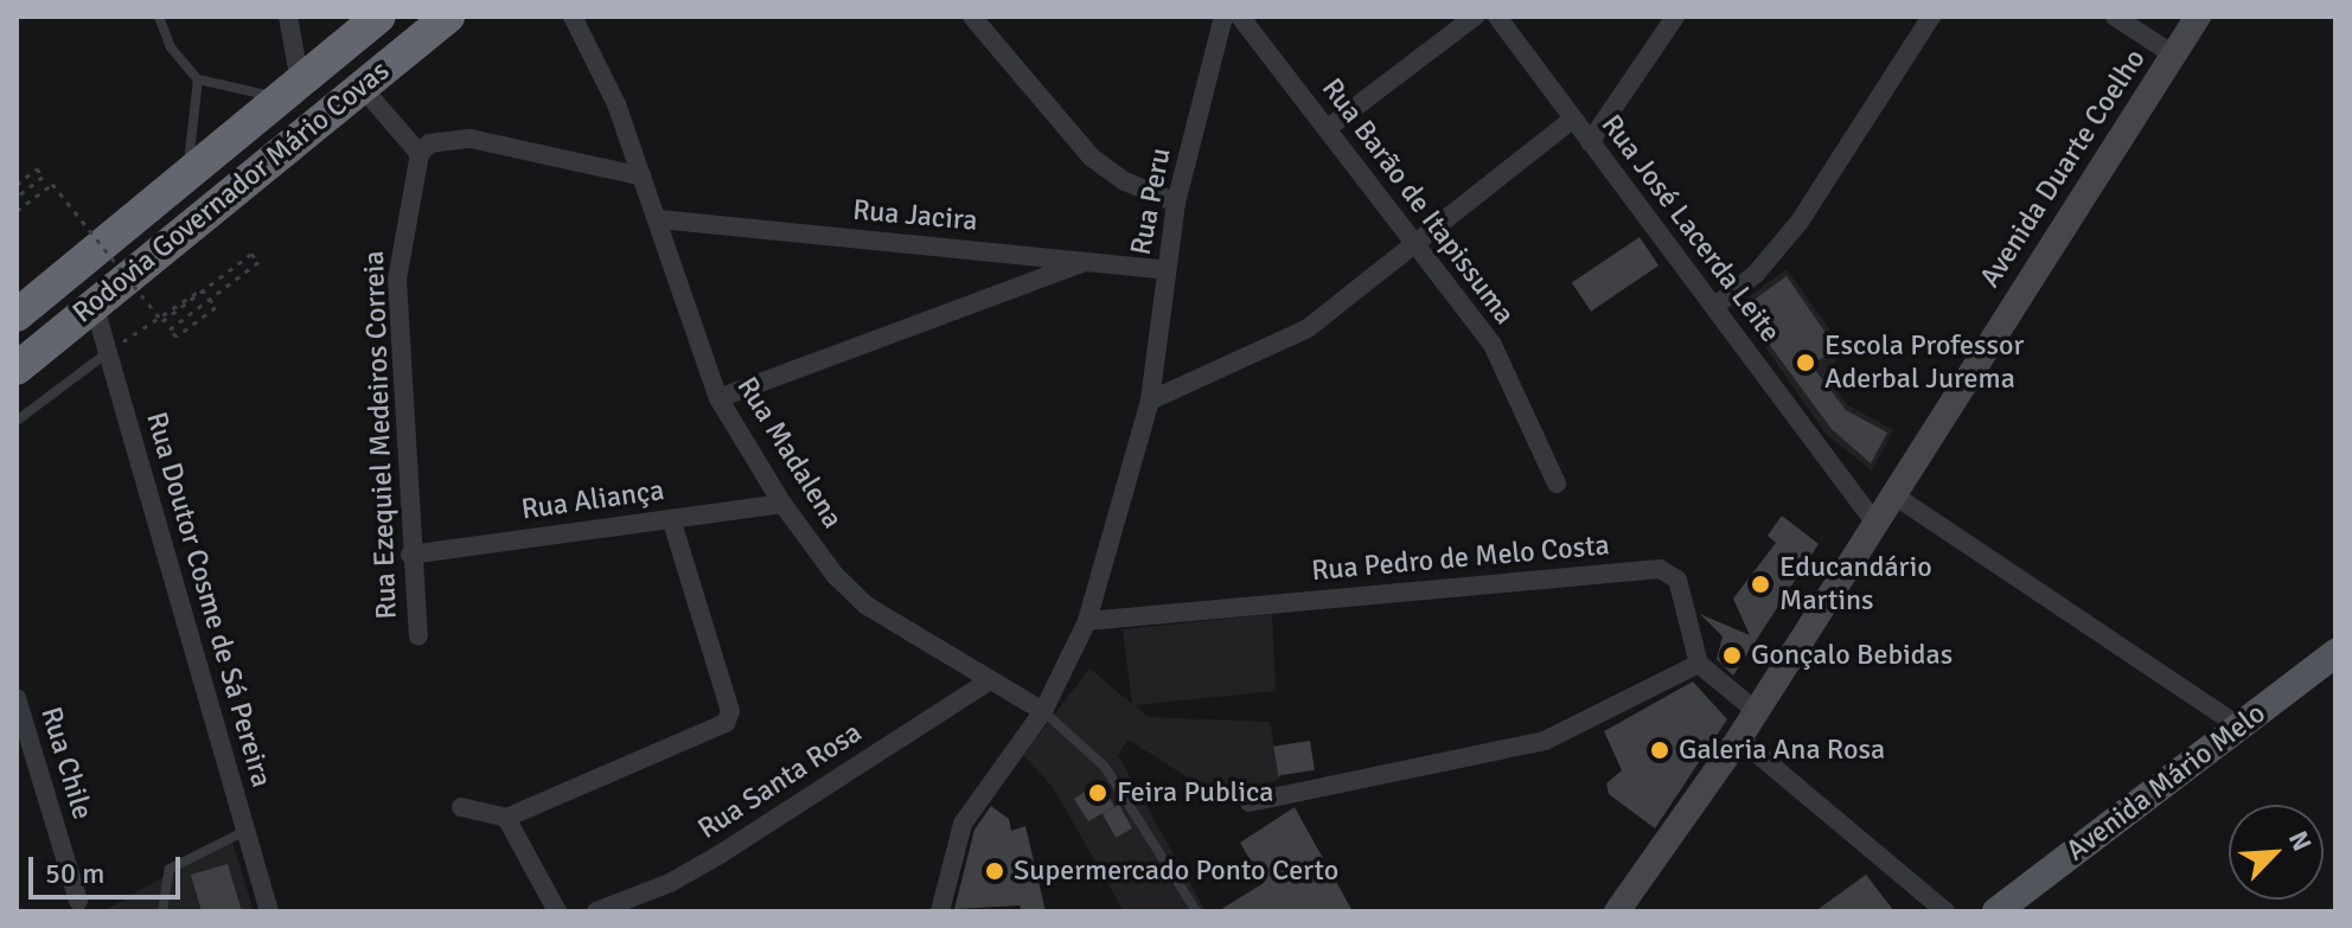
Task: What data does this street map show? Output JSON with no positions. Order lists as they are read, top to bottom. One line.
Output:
{"streets":{"highway":["Rodovia Governador Mário Covas"],"main road":["Avenida Duarte Coelho","Avenida Mário Melo"],"street":["Rua Peru","Rua Barão de Itapissuma","Rua Jacira","Rua José Lacerda Leite","Rua Ezequiel Medeiros Correia","Rua Madalena","Rua Aliança","Rua Pedro de Melo Costa","Rua Doutor Cosme de Sá Pereira","Rua Chile","Rua Santa Rosa"]},"crossings":[["Avenida Duarte Coelho","Rua José Lacerda Leite"],["Rodovia Governador Mário Covas","Rua Doutor Cosme de Sá Pereira"],["Rua Peru","Rua Jacira"],["Rua Peru","Rua Madalena"],["Rua Peru","Rua Pedro de Melo Costa"],["Rua Jacira","Rua Madalena"],["Rua Ezequiel Medeiros Correia","Rua Aliança"],["Rua Madalena","Rua Aliança"],["Rua Madalena","Rua Santa Rosa"]],"places":["Escola Professor Aderbal Jurema","Educandário Martins","Gonçalo Bebidas","Galeria Ana Rosa","Feira Publica","Supermercado Ponto Certo"],"scale_bar":"50 m","north":"top right"}
